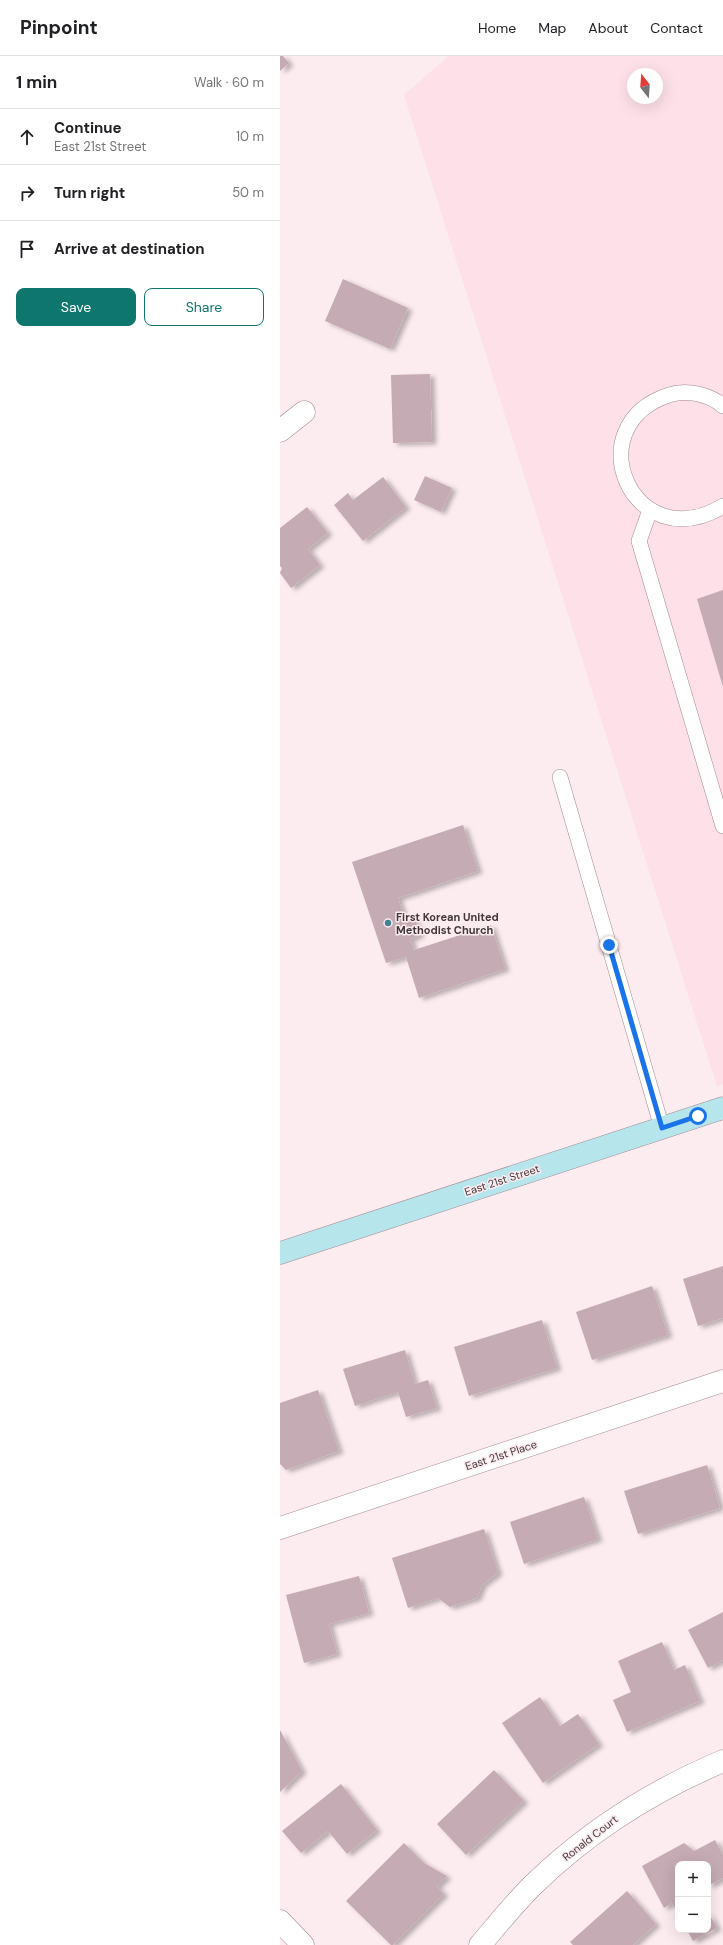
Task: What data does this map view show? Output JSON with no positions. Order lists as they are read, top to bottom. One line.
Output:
{"streets":{"main road":["East 21st Street"],"street":["East 21st Place","Ronald Court"]},"places":["First Korean United Methodist Church"],"north":"top","page":{"header":"Pinpoint","nav":["Home","Map","About","Contact"],"heading":["1 min","Walk · 60 m"],"list":[["Continue","East 21st Street","10 m"],["Turn right","50 m"],"Arrive at destination"],"buttons":["Save","Share"],"map_buttons":["+","−"]}}
